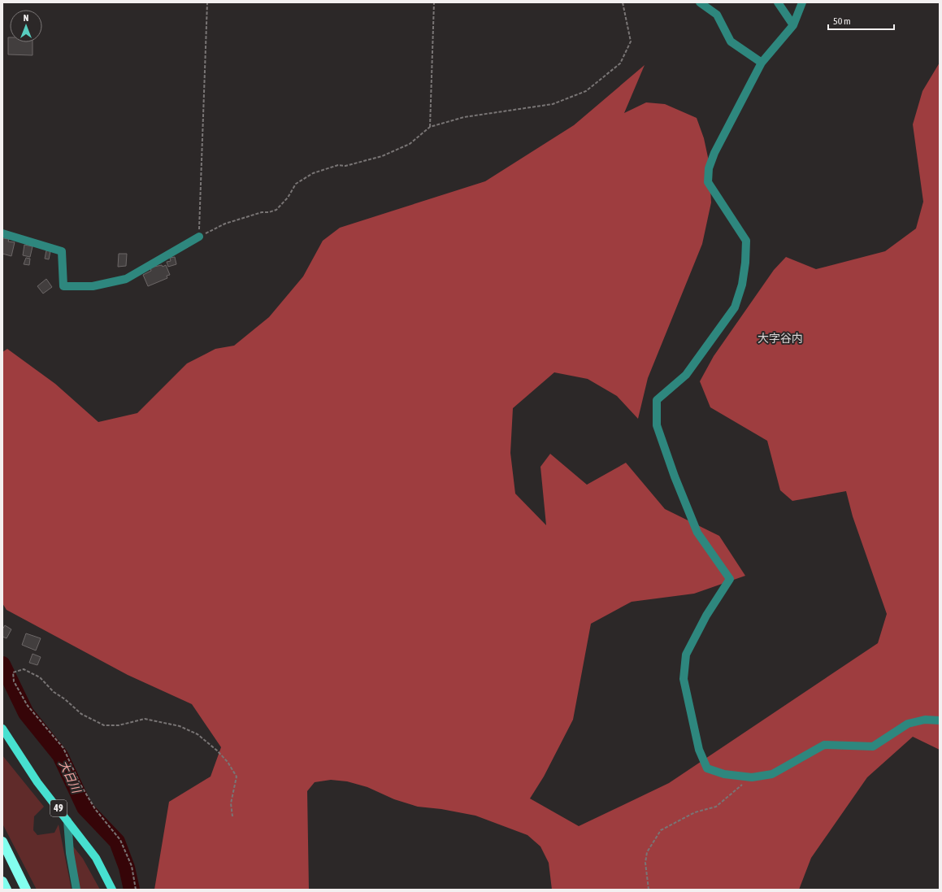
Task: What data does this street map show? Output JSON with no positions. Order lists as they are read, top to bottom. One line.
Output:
{"streets":{"main road":["49"]},"districts":["大字谷内"],"water":["大日川"],"scale_bar":"50 m","north":"top"}
